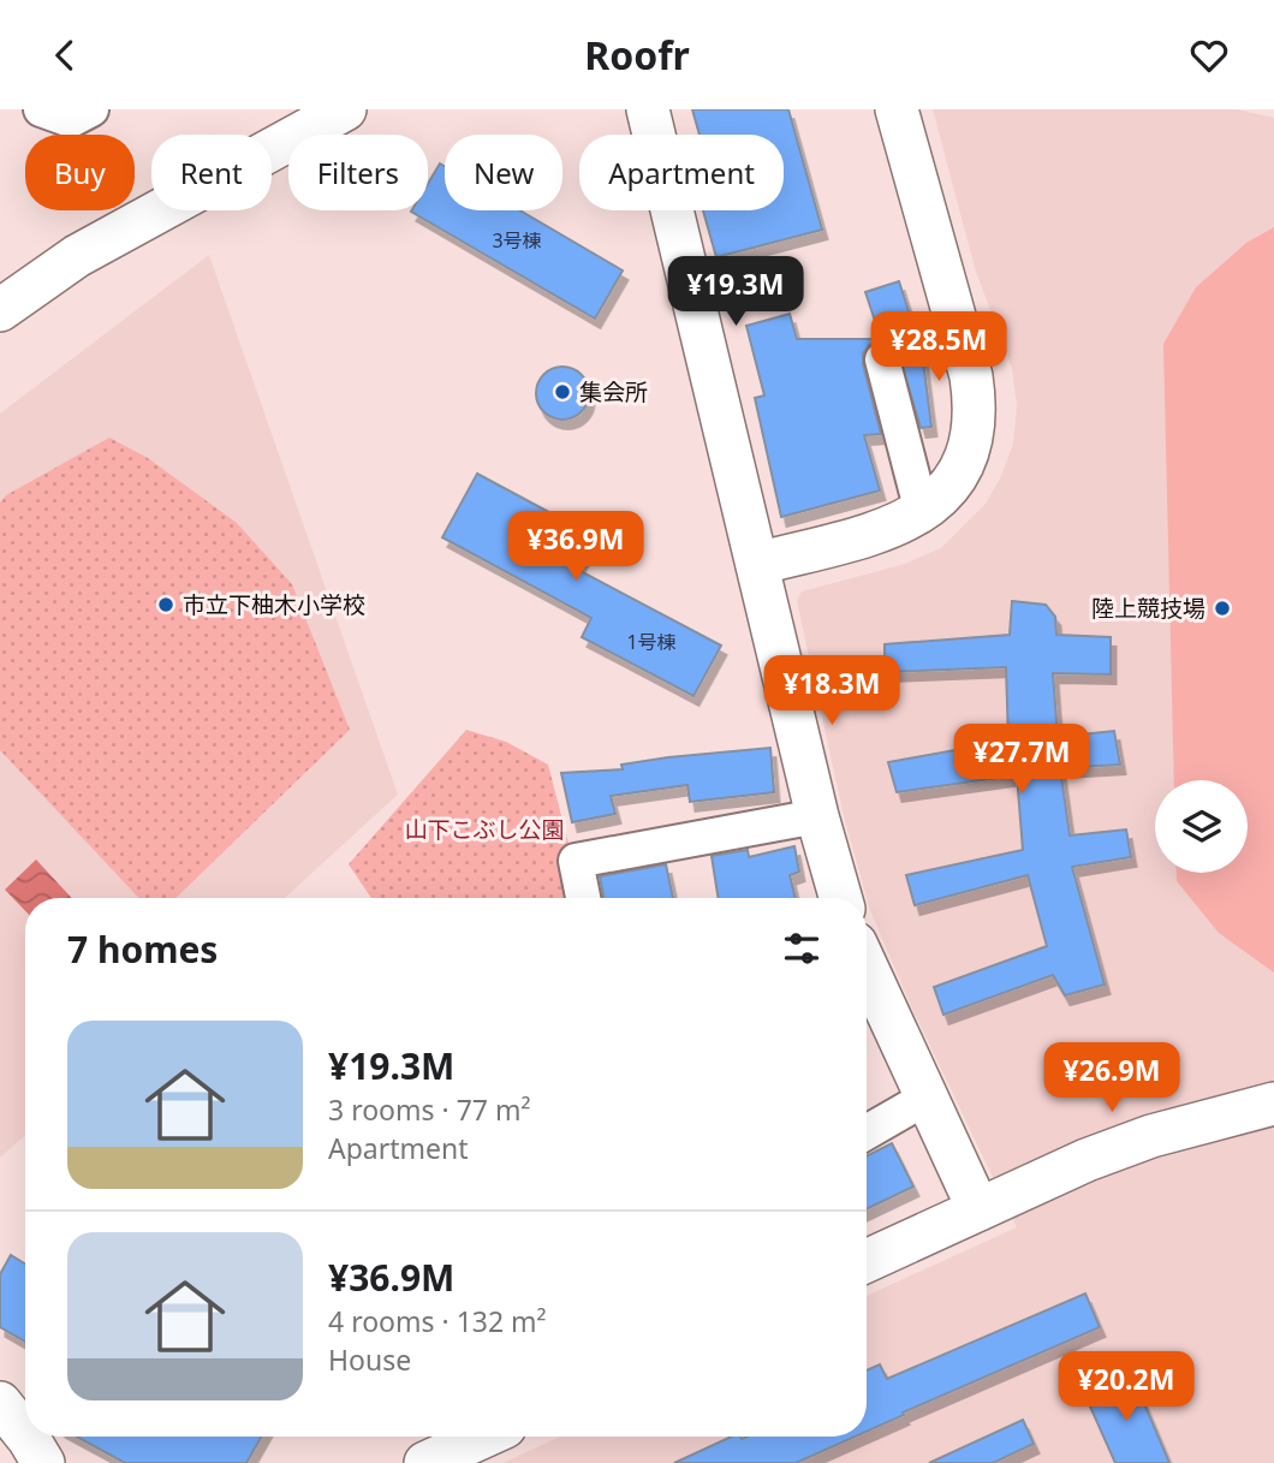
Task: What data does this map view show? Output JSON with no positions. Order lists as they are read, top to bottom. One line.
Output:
{"parks":["山下こぶし公園"],"places":["集会所","市立下柚木小学校","陸上競技場"],"house_numbers":["3号棟","1号棟"],"page":{"header":"Roofr","chip":["Buy","Rent","Filters","New","Apartment"],"price":["¥19.3M","¥28.5M","¥36.9M","¥18.3M","¥27.7M","¥26.9M","¥20.2M"],"heading":"7 homes","list":[{"name":"¥19.3M","note":"3 rooms · 77 m² · Apartment"},{"name":"¥36.9M","note":"4 rooms · 132 m² · House"}]}}
